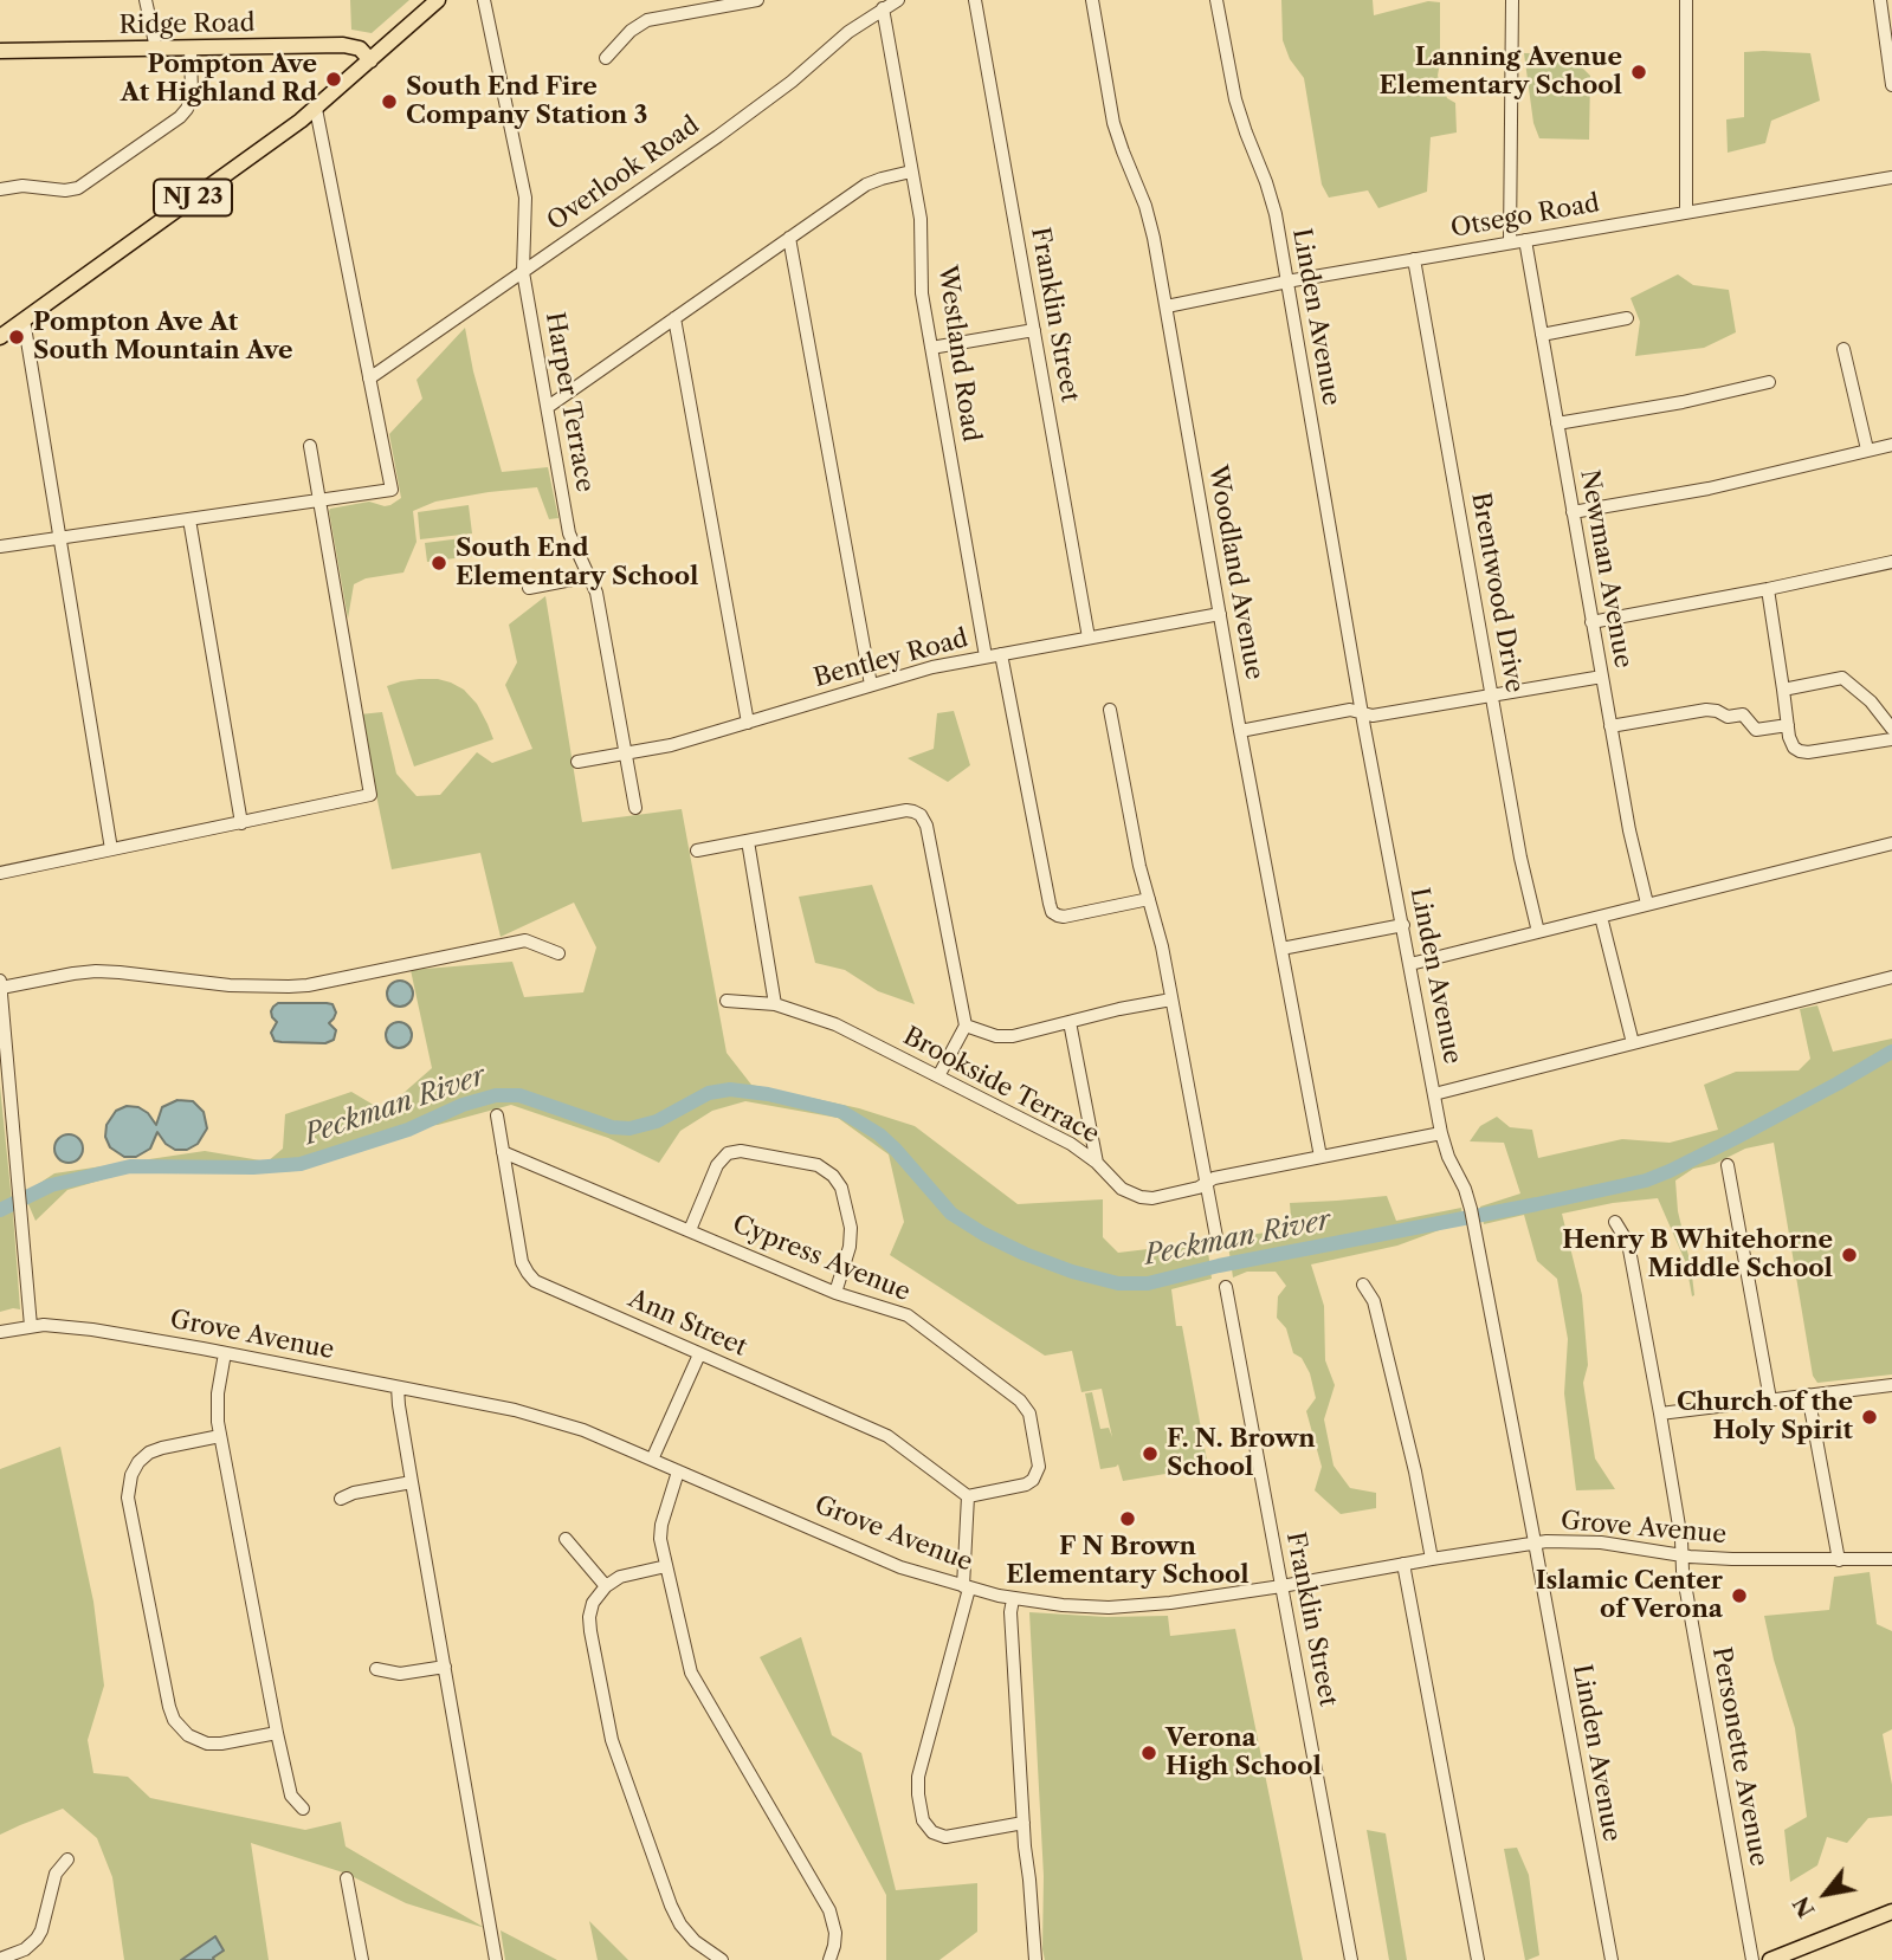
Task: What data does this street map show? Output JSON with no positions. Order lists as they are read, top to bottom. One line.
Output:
{"streets":{"main road":["Ridge Road","NJ 23"],"street":["Overlook Road","Otsego Road","Franklin Street","Linden Avenue","Westland Road","Harper Terrace","Newman Avenue","Woodland Avenue","Brentwood Drive","Bentley Road","Brookside Terrace","Cypress Avenue","Ann Street","Grove Avenue","Personette Avenue"]},"crossings":[["Ridge Road","NJ 23"],["Overlook Road","Westland Road"],["Overlook Road","Harper Terrace"],["Otsego Road","Linden Avenue"],["Otsego Road","Newman Avenue"],["Otsego Road","Woodland Avenue"],["Otsego Road","Brentwood Drive"],["Franklin Street","Bentley Road"],["Franklin Street","Grove Avenue"],["Linden Avenue","Brookside Terrace"],["Linden Avenue","Grove Avenue"],["Westland Road","Bentley Road"],["Harper Terrace","Bentley Road"],["Woodland Avenue","Bentley Road"],["Woodland Avenue","Brookside Terrace"],["Cypress Avenue","Ann Street"],["Grove Avenue","Personette Avenue"]],"water":["Peckman River"],"places":["Lanning Avenue Elementary School","Pompton Ave At Highland Rd","South End Fire Company Station 3","Pompton Ave At South Mountain Ave","South End Elementary School","Henry B Whitehorne Middle School","Church of the Holy Spirit","F. N. Brown School","F N Brown Elementary School","Islamic Center of Verona","Verona High School"],"north":"bottom left"}
